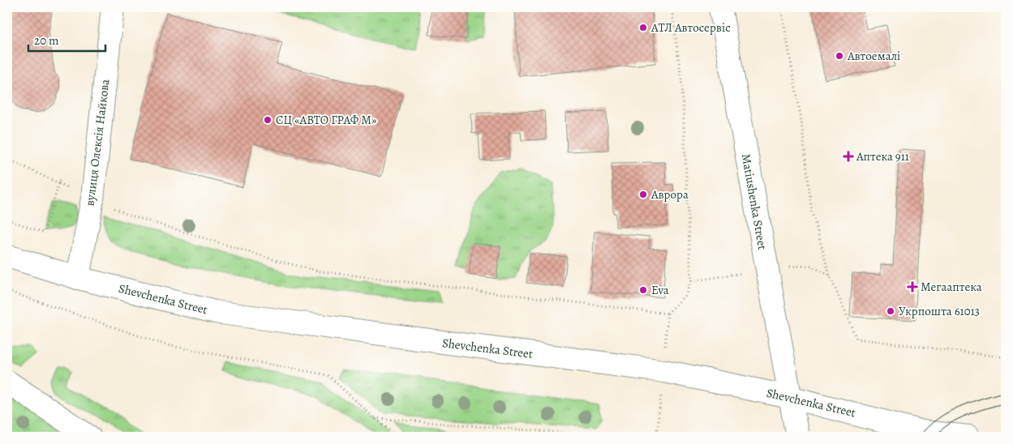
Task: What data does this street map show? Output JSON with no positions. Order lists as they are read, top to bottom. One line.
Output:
{"streets":{"main road":["вулиця Олексія Найкова","Matiushenka Street","Shevchenka Street"]},"crossings":[["вулиця Олексія Найкова","Shevchenka Street"],["Matiushenka Street","Shevchenka Street"]],"places":{"other":["АТЛ Автосервіс","Автоемалі","СЦ «АВТО ГРАФ М»","Аврора","Eva","Укрпошта 61013"],"health":["Аптека 911","Мегааптека"]},"scale_bar":"20 m"}
